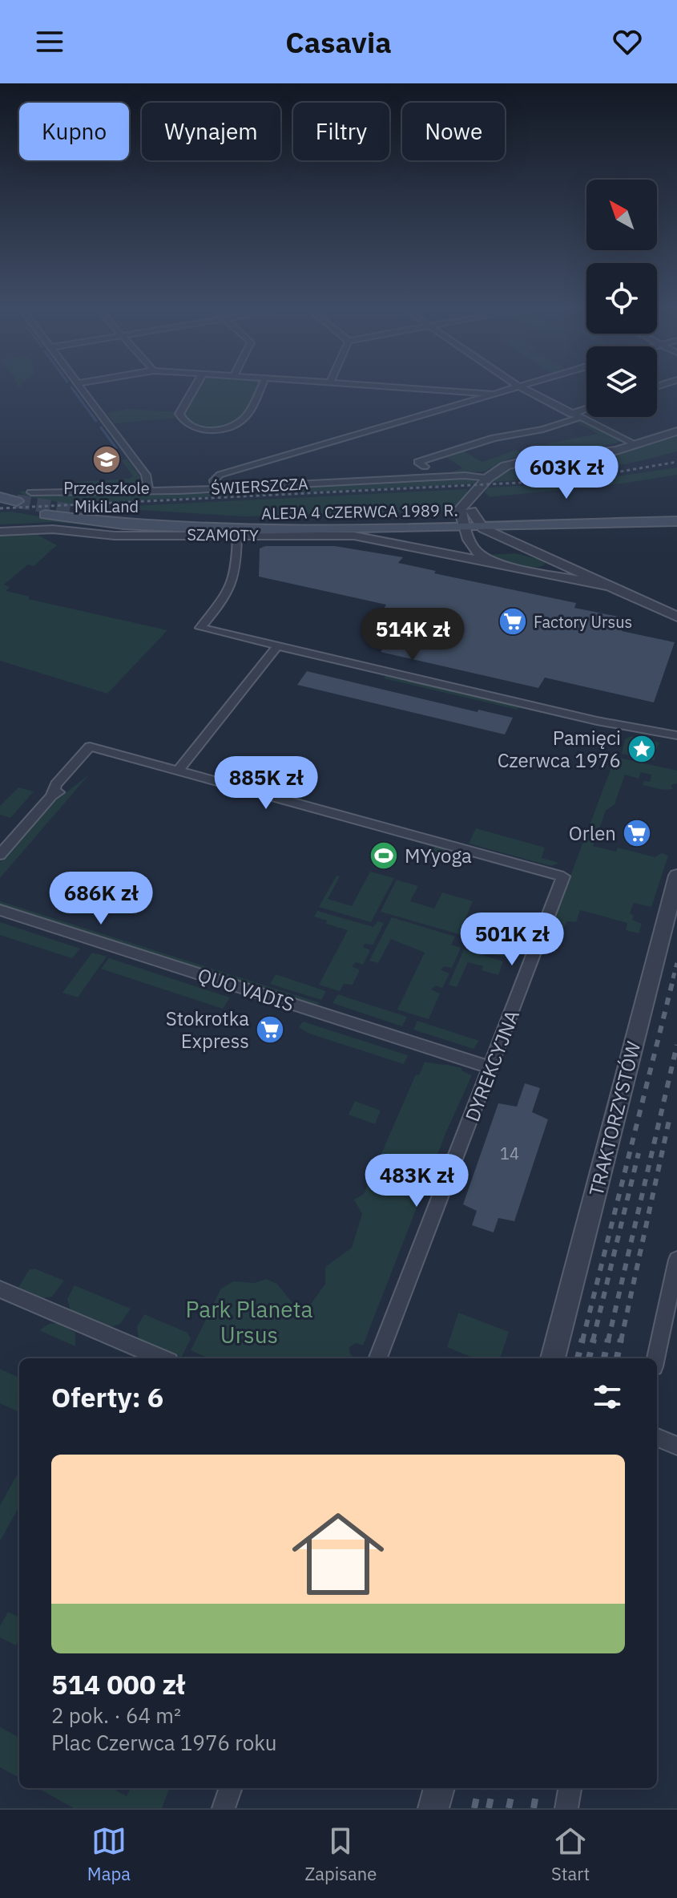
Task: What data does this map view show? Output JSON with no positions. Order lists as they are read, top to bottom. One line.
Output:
{"streets":{"main road":["ALEJA 4 CZERWCA 1989 R."],"street":["ŚWIERSZCZA","SZAMOTY","QUO VADIS","DYREKCYJNA","TRAKTORZYSTÓW"]},"crossings":[["QUO VADIS","DYREKCYJNA"]],"parks":["Park Planeta Ursus"],"places":{"school or university":["Przedszkole MikiLand"],"supermarket":["Factory Ursus","Orlen","Stokrotka Express"],"place":["Pamięci Czerwca 1976"],"sports":["MYyoga"]},"house_numbers":["14"],"north":"top left","page":{"header":"Casavia","chip":["Kupno","Wynajem","Filtry","Nowe"],"price":["603K zł","514K zł","885K zł","686K zł","501K zł","483K zł"],"heading":"Oferty: 6","list":[{"name":"514 000 zł","note":"2 pok. · 64 m² · Plac Czerwca 1976 roku"}],"tabs":["Mapa","Zapisane","Start"]}}
